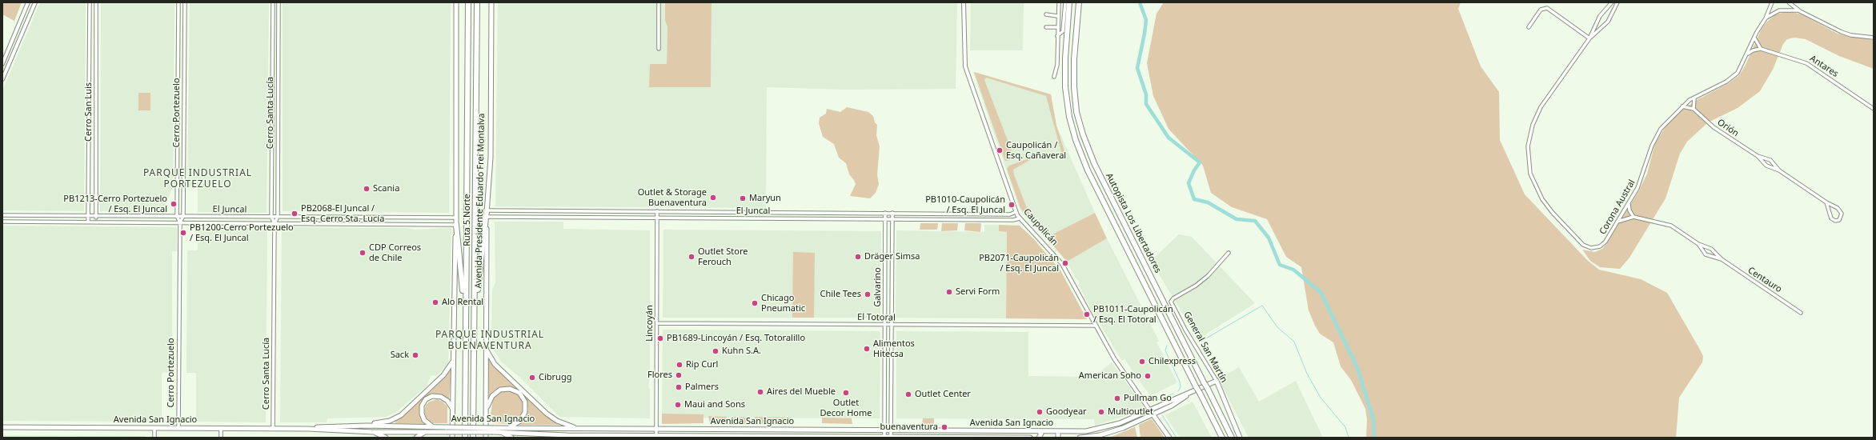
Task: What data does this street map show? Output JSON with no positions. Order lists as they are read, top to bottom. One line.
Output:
{"streets":{"highway":["Ruta 5 Norte","Autopista Los Libertadores"],"main road":["Avenida Presidente Eduardo Frei Montalva","Caupolicán","General San Martín","Avenida San Ignacio"],"street":["Antares","Cerro San Luis","Cerro Portezuelo","Cerro Santa Lucía","Orión","Corona Austral","El Juncal","Centauro","Galvarino","El Totoral","Lincoyán"]},"crossings":[["Cerro San Luis","El Juncal"],["Cerro Portezuelo","El Juncal"],["Cerro Portezuelo","Avenida San Ignacio"],["Cerro Santa Lucía","El Juncal"],["Cerro Santa Lucía","Avenida San Ignacio"],["Avenida Presidente Eduardo Frei Montalva","El Juncal"],["El Juncal","Caupolicán"],["El Juncal","Galvarino"],["El Juncal","Lincoyán"],["Caupolicán","El Totoral"],["Caupolicán","Avenida San Ignacio"],["Galvarino","El Totoral"],["Galvarino","Avenida San Ignacio"],["El Totoral","Lincoyán"],["Lincoyán","Avenida San Ignacio"],["General San Martín","Avenida San Ignacio"]],"districts":["PARQUE INDUSTRIAL PORTEZUELO","PARQUE INDUSTRIAL BUENAVENTURA"],"places":["Caupolicán / Esq. Cañaveral","Scania","Outlet & Storage Buenaventura","Maryun","PB1213-Cerro Portezuelo / Esq. El Juncal","PB1010-Caupolicán / Esq. El Juncal","PB2068-El Juncal / Esq. Cerro Sta. Lucía","PB1200-Cerro Portezuelo / Esq. El Juncal","CDP Correos de Chile","Outlet Store Ferouch","Dräger Simsa","PB2071-Caupolicán / Esq. El Juncal","Servi Form","Chile Tees","Alo Rental","Chicago Pneumatic","PB1011-Caupolicán / Esq. El Totoral","PB1689-Lincoyán / Esq. Totoralillo","Alimentos Hitecsa","Kuhn S.A.","Sack","Chilexpress","Rip Curl","Flores","American Soho","Cibrugg","Palmers","Aires del Mueble","Outlet Decor Home","Outlet Center","Pullman Go","Maui and Sons","Goodyear","Multioutlet","buenaventura"]}
